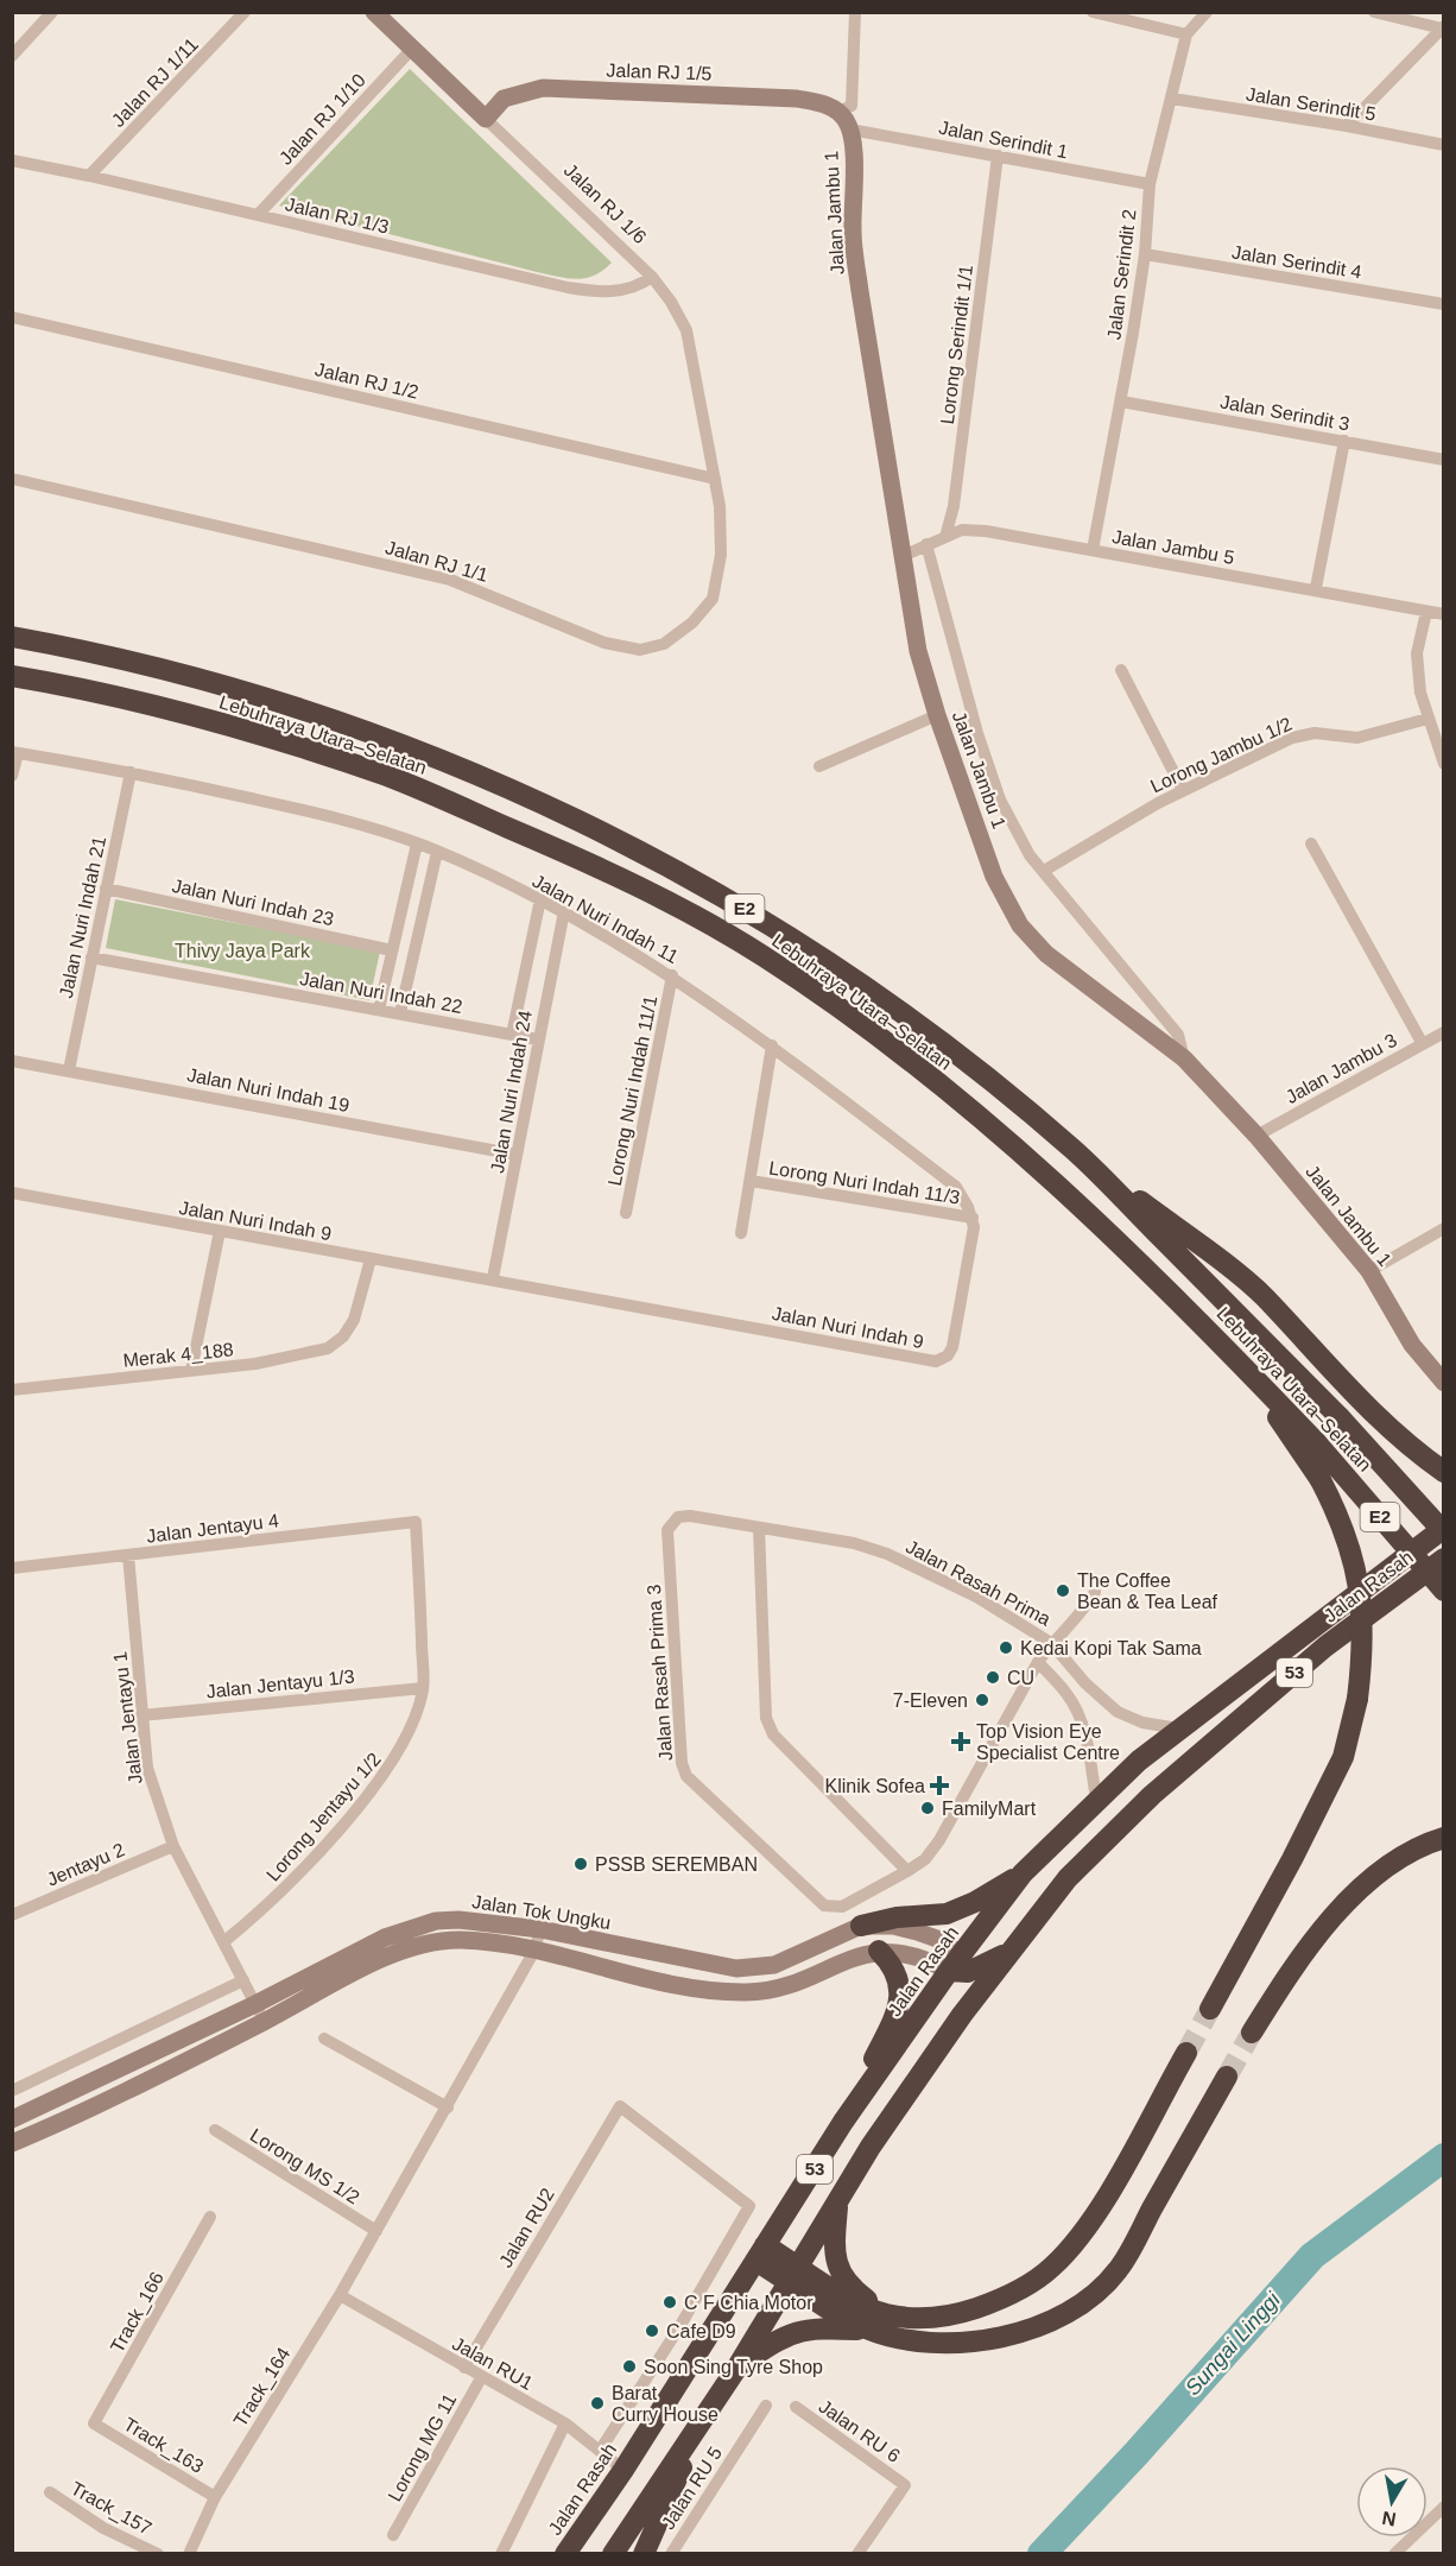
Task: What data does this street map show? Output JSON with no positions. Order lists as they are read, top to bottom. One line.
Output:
{"streets":{"highway":["Lebuhraya Utara–Selatan","E2","Jalan Rasah","53"],"main road":["Jalan RJ 1/5","Jalan RJ 1/6","Jalan Jambu 1","Jalan Tok Ungku"],"street":["Jalan RJ 1/11","Jalan Serindit 5","Jalan RJ 1/10","Jalan Serindit 1","Jalan RJ 1/3","Jalan Serindit 4","Jalan Serindit 2","Lorong Serindit 1/1","Jalan RJ 1/2","Jalan Serindit 3","Jalan Jambu 5","Jalan RJ 1/1","Lorong Jambu 1/2","Jalan Nuri Indah 23","Jalan Nuri Indah 21","Jalan Nuri Indah 11","Jalan Nuri Indah 22","Jalan Jambu 3","Jalan Nuri Indah 19","Lorong Nuri Indah 11/1","Jalan Nuri Indah 24","Lorong Nuri Indah 11/3","Jalan Nuri Indah 9","Merak 4_188","Jalan Jentayu 4","Jalan Rasah Prima","Jalan Rasah Prima 3","Jalan Jentayu 1/3","Jalan Jentayu 1","Lorong Jentayu 1/2","Jentayu 2","Lorong MS 1/2","Jalan RU2","Track_166","Jalan RU1","Track_164","Jalan RU 6","Track_163","Lorong MG 11","Jalan RU 5","Track_157"]},"crossings":[["Jalan RJ 1/5","Jalan RJ 1/6"],["Jalan RJ 1/5","Jalan Jambu 1"],["Jalan RJ 1/11","Jalan RJ 1/3"],["Jalan Serindit 5","Jalan Serindit 2"],["Jalan RJ 1/10","Jalan RJ 1/6"],["Jalan RJ 1/10","Jalan RJ 1/3"],["Jalan Serindit 1","Jalan Jambu 1"],["Jalan Serindit 1","Jalan Serindit 2"],["Jalan Serindit 1","Lorong Serindit 1/1"],["Jalan RJ 1/6","Jalan RJ 1/3"],["Jalan RJ 1/6","Jalan RJ 1/2"],["Jalan RJ 1/6","Jalan RJ 1/1"],["Jalan Jambu 1","Jalan Jambu 5"],["Jalan Jambu 1","Jalan Jambu 3"],["Jalan Serindit 4","Jalan Serindit 2"],["Jalan Serindit 2","Jalan Serindit 3"],["Jalan Serindit 2","Jalan Jambu 5"],["Lorong Serindit 1/1","Jalan Jambu 5"],["Jalan RJ 1/2","Jalan RJ 1/1"],["Lebuhraya Utara–Selatan","Jalan Rasah"],["Jalan Nuri Indah 23","Jalan Nuri Indah 21"],["Jalan Nuri Indah 21","Jalan Nuri Indah 11"],["Jalan Nuri Indah 21","Jalan Nuri Indah 22"],["Jalan Nuri Indah 21","Jalan Nuri Indah 19"],["Jalan Nuri Indah 11","Lorong Nuri Indah 11/1"],["Jalan Nuri Indah 11","Jalan Nuri Indah 24"],["Jalan Nuri Indah 11","Lorong Nuri Indah 11/3"],["Jalan Nuri Indah 11","Jalan Nuri Indah 9"],["Jalan Nuri Indah 22","Jalan Nuri Indah 24"],["Jalan Nuri Indah 19","Jalan Nuri Indah 24"],["Jalan Nuri Indah 24","Jalan Nuri Indah 9"],["Lorong Nuri Indah 11/3","Jalan Nuri Indah 9"],["Jalan Nuri Indah 9","Merak 4_188"],["Jalan Jentayu 4","Jalan Jentayu 1"],["Jalan Jentayu 4","Lorong Jentayu 1/2"],["Jalan Rasah Prima","Jalan Rasah"],["Jalan Rasah Prima","Jalan Rasah Prima 3"],["Jalan Rasah","Jalan Tok Ungku"],["Jalan Rasah","Jalan RU1"],["Jalan Jentayu 1/3","Jalan Jentayu 1"],["Jalan Jentayu 1/3","Lorong Jentayu 1/2"],["Jalan Jentayu 1","Lorong Jentayu 1/2"],["Jalan Jentayu 1","Jentayu 2"],["Jalan Jentayu 1","Jalan Tok Ungku"],["Jalan Tok Ungku","Track_164"],["Lorong MS 1/2","Track_164"],["Jalan RU2","Jalan RU1"],["Track_166","Track_163"],["Jalan RU1","Track_164"],["Jalan RU1","Lorong MG 11"],["Track_164","Track_163"]],"water":["Sungai Linggi"],"parks":["Thivy Jaya Park"],"places":{"other":["The Coffee Bean & Tea Leaf","Kedai Kopi Tak Sama","CU","7-Eleven","FamilyMart","PSSB SEREMBAN","C F Chia Motor","Cafe D9","Soon Sing Tyre Shop","Barat Curry House"],"health":["Top Vision Eye Specialist Centre","Klinik Sofea"]},"north":"bottom"}
